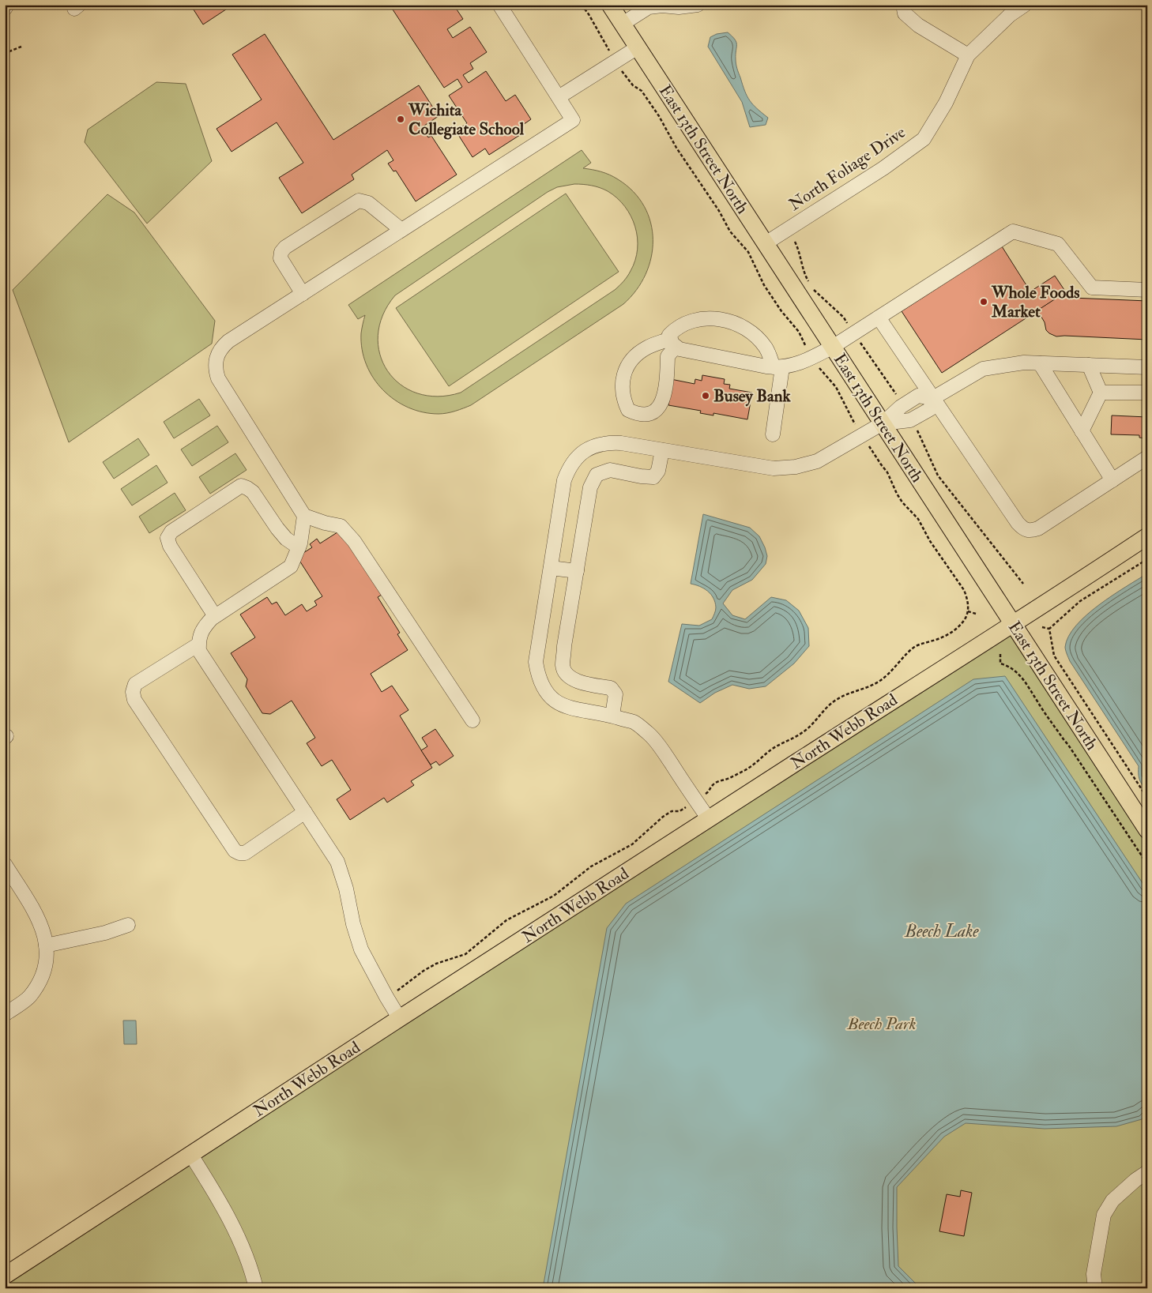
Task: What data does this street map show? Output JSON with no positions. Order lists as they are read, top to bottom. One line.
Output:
{"streets":{"main road":["East 13th Street North","North Webb Road"],"street":["North Foliage Drive"]},"crossings":[["East 13th Street North","North Foliage Drive"],["East 13th Street North","North Webb Road"]],"water":["Beech Lake"],"parks":["Beech Park"],"places":["Wichita Collegiate School","Whole Foods Market","Busey Bank"]}
